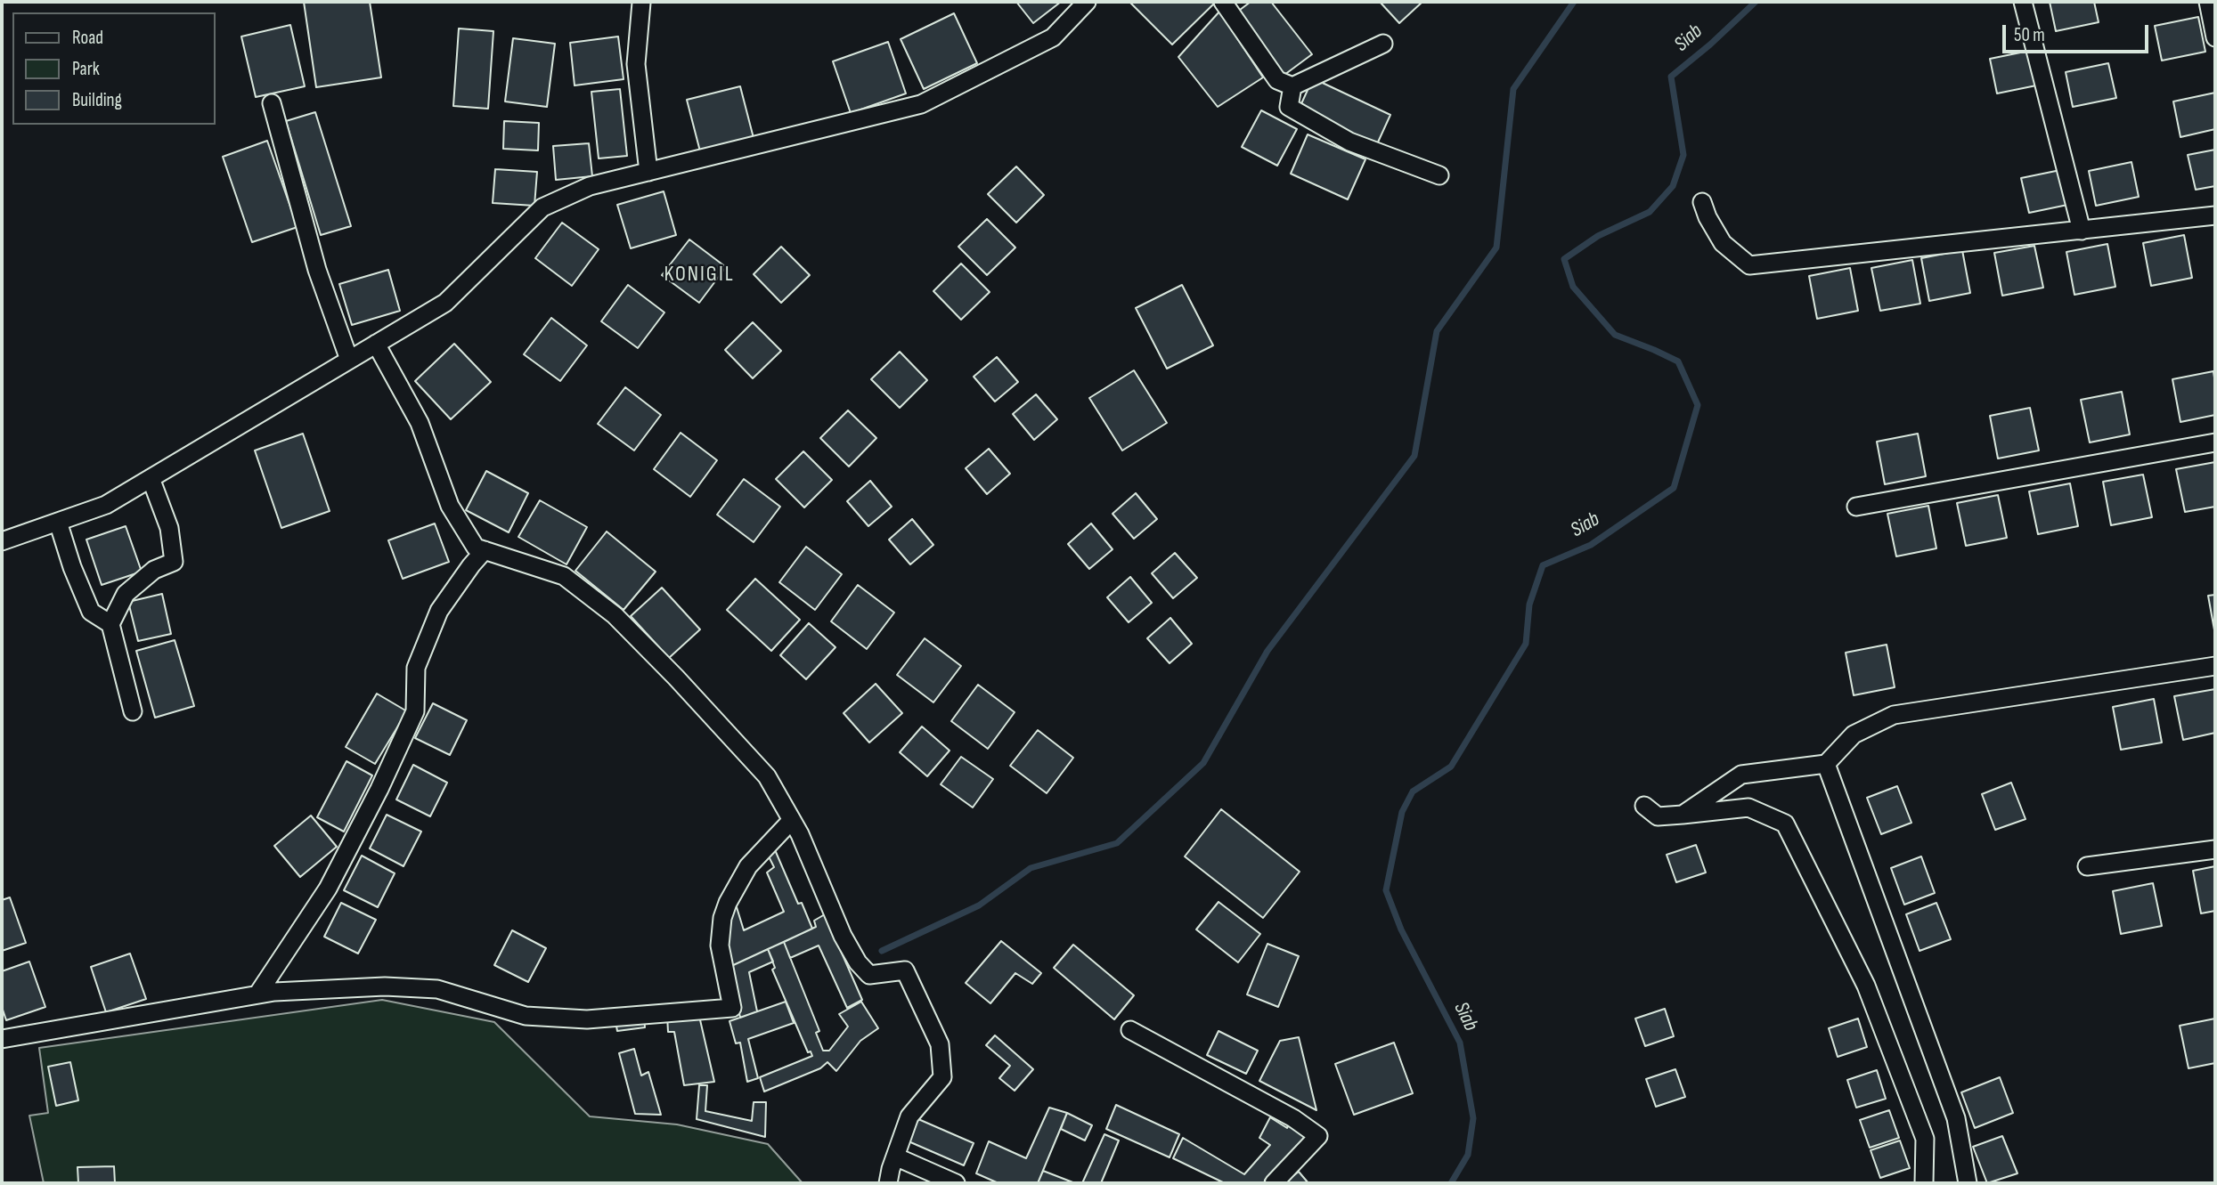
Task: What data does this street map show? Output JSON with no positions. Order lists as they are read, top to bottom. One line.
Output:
{"districts":["KONIGIL"],"water":["Siab"],"legend":["Road","Park","Building"],"scale_bar":"50 m"}
